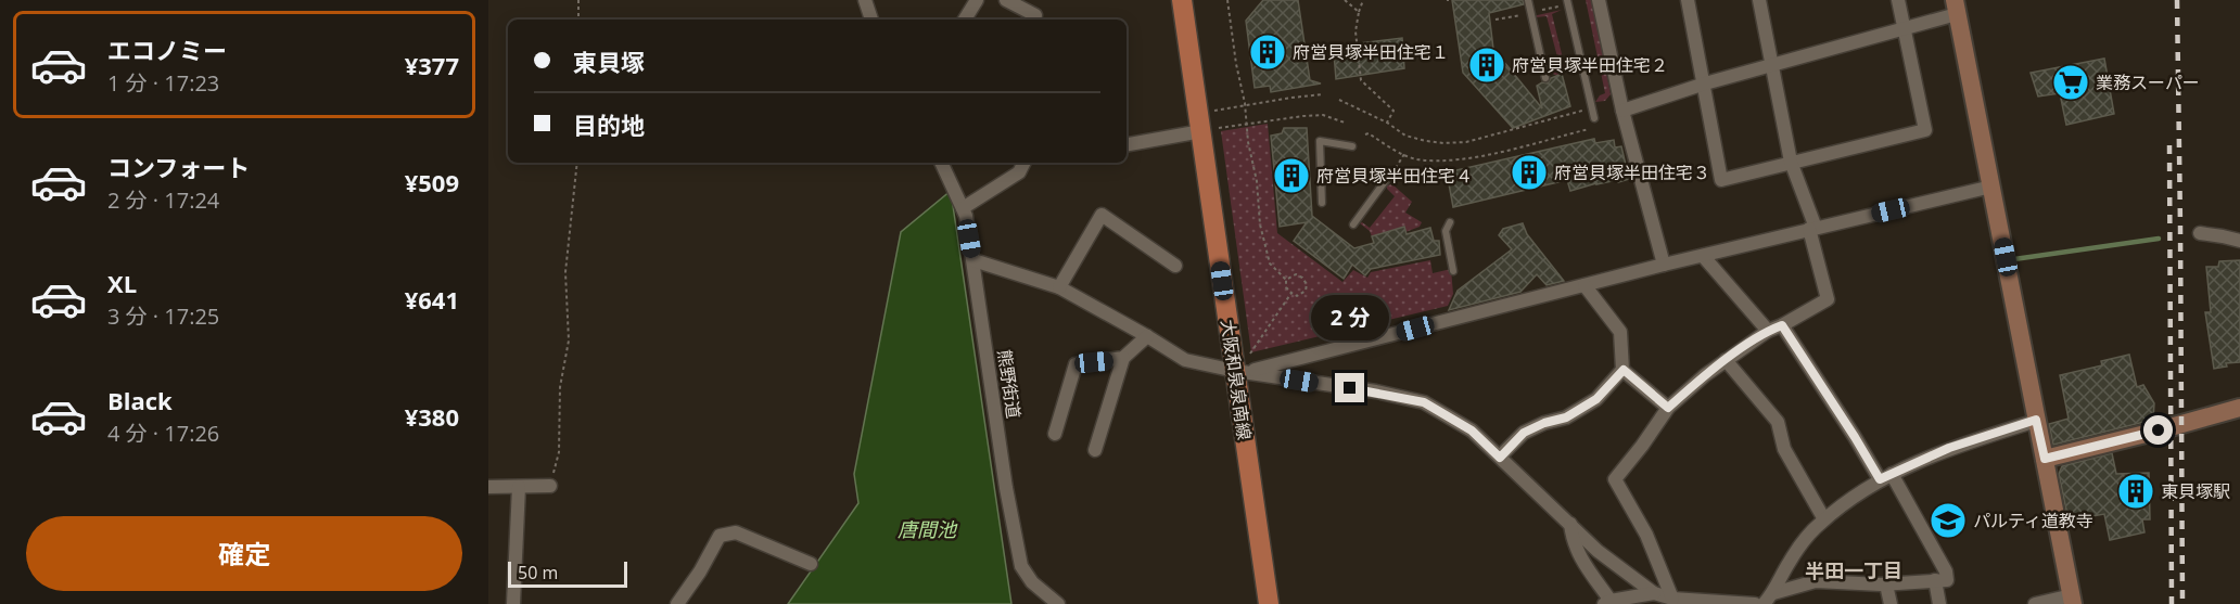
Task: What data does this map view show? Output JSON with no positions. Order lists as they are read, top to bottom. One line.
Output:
{"streets":{"main road":["大阪和泉泉南線"],"street":["熊野街道"]},"districts":["半田一丁目"],"water":["唐間池"],"places":{"building":["府営貝塚半田住宅１","府営貝塚半田住宅２","府営貝塚半田住宅３","府営貝塚半田住宅４","東貝塚駅"],"supermarket":["業務スーパー"],"school or university":["パルティ道教寺"]},"scale_bar":"50 m","page":{"list":[{"name":"エコノミー","note":"1 分 · 17:23","value":"¥377"},{"name":"コンフォート","note":"2 分 · 17:24","value":"¥509"},{"name":"XL","note":"3 分 · 17:25","value":"¥641"},{"name":"Black","note":"4 分 · 17:26","value":"¥380"}],"banner":["東貝塚","目的地"],"bubble":"2 分","buttons":"確定","scale":"50 m"}}
